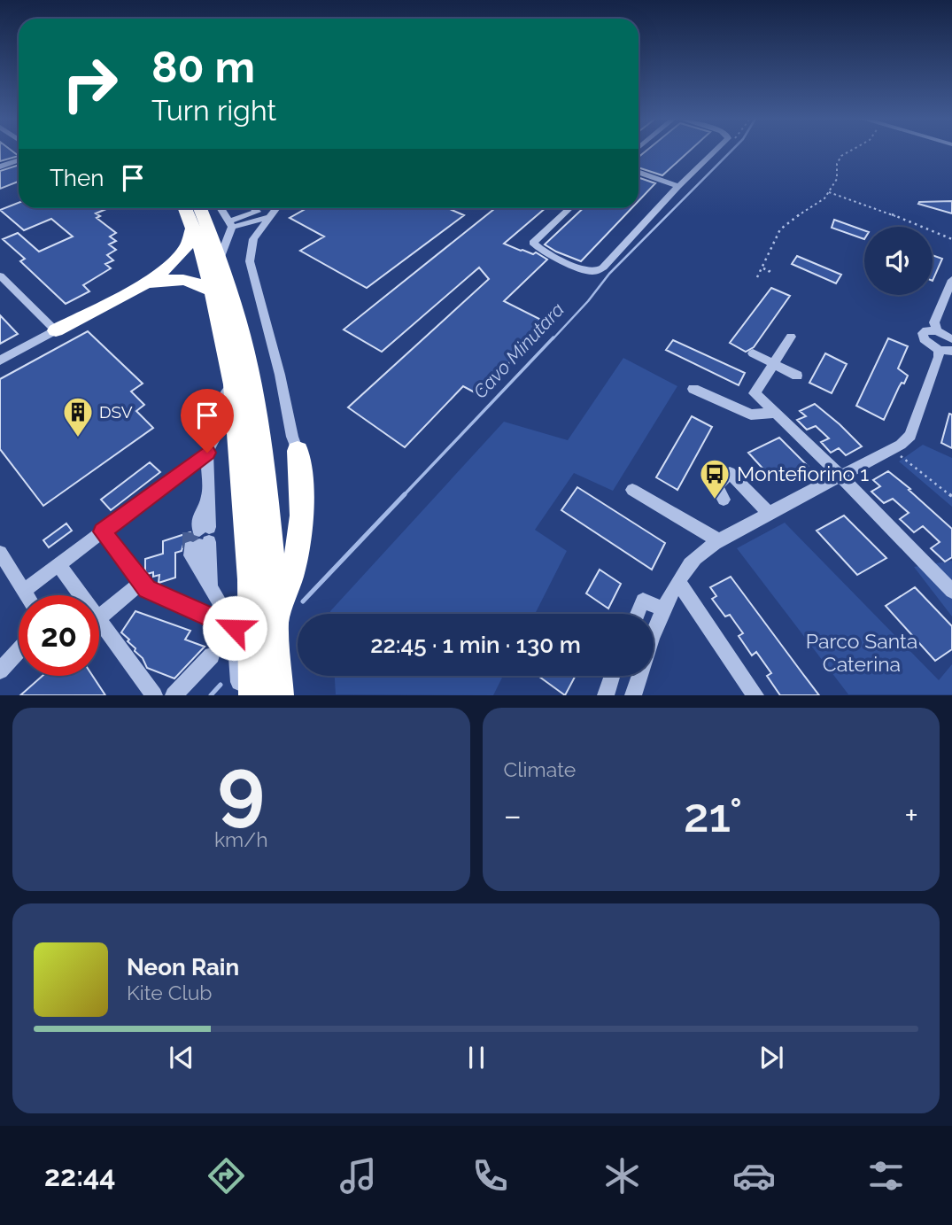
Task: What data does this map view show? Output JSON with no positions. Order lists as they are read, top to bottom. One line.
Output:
{"water":["Cavo Minutara"],"parks":["Parco Santa Caterina"],"places":{"building":["DSV"],"bus stop":["Montefiorino 1"]},"page":{"turn":["80 m","Turn right"],"then":"Then","limit":"20","trip":"22:45 · 1 min · 130 m","tile":[["9","km/h"],"Climate"],"heat":["−","21°","+"],"song":["Neon Rain","Kite Club"],"tabs":"22:44"}}
